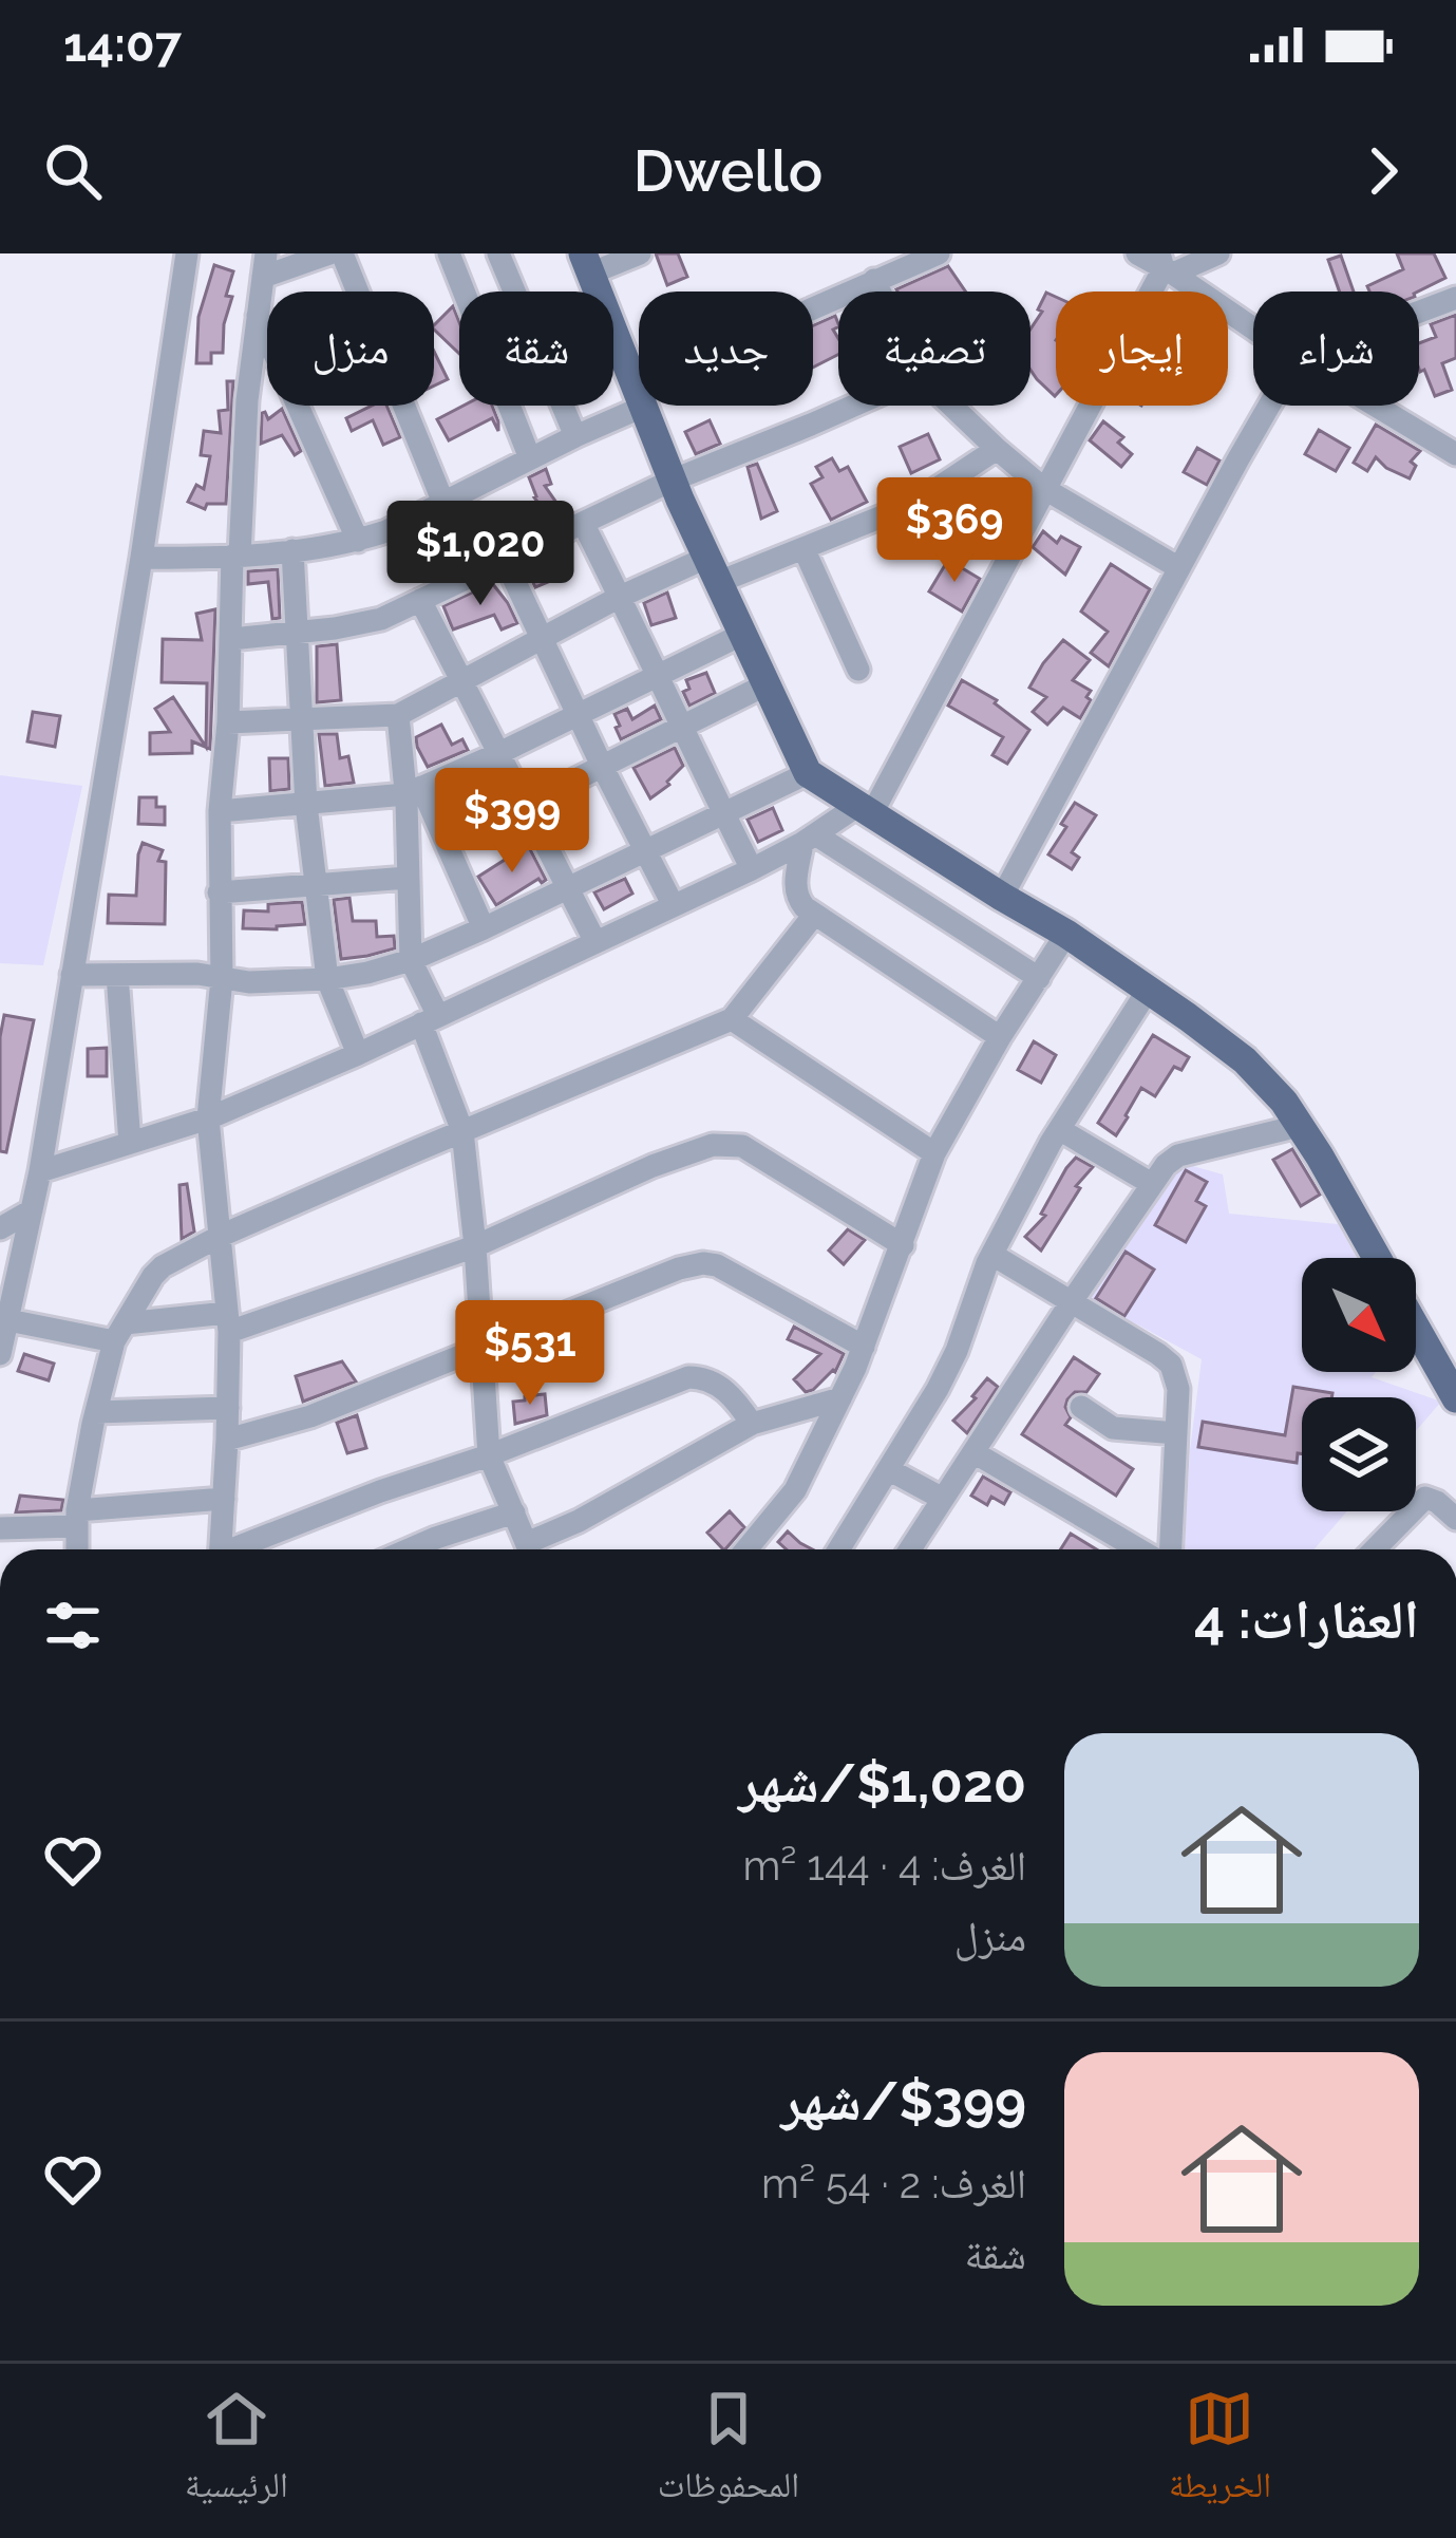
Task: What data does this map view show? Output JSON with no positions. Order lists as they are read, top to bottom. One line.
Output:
{"north":"bottom right","page":{"status":"14:07","header":"Dwello","chip":["شراء","إيجار","تصفية","جديد","شقة","منزل"],"price":["$369","$1,020","$399","$531"],"heading":"العقارات: 4","list":[{"name":"$1,020/شهر","note":"الغرف: 4 · 144 m² · منزل"},{"name":"$399/شهر","note":"الغرف: 2 · 54 m² · شقة"}],"tabs":["الخريطة","المحفوظات","الرئيسية"]}}
